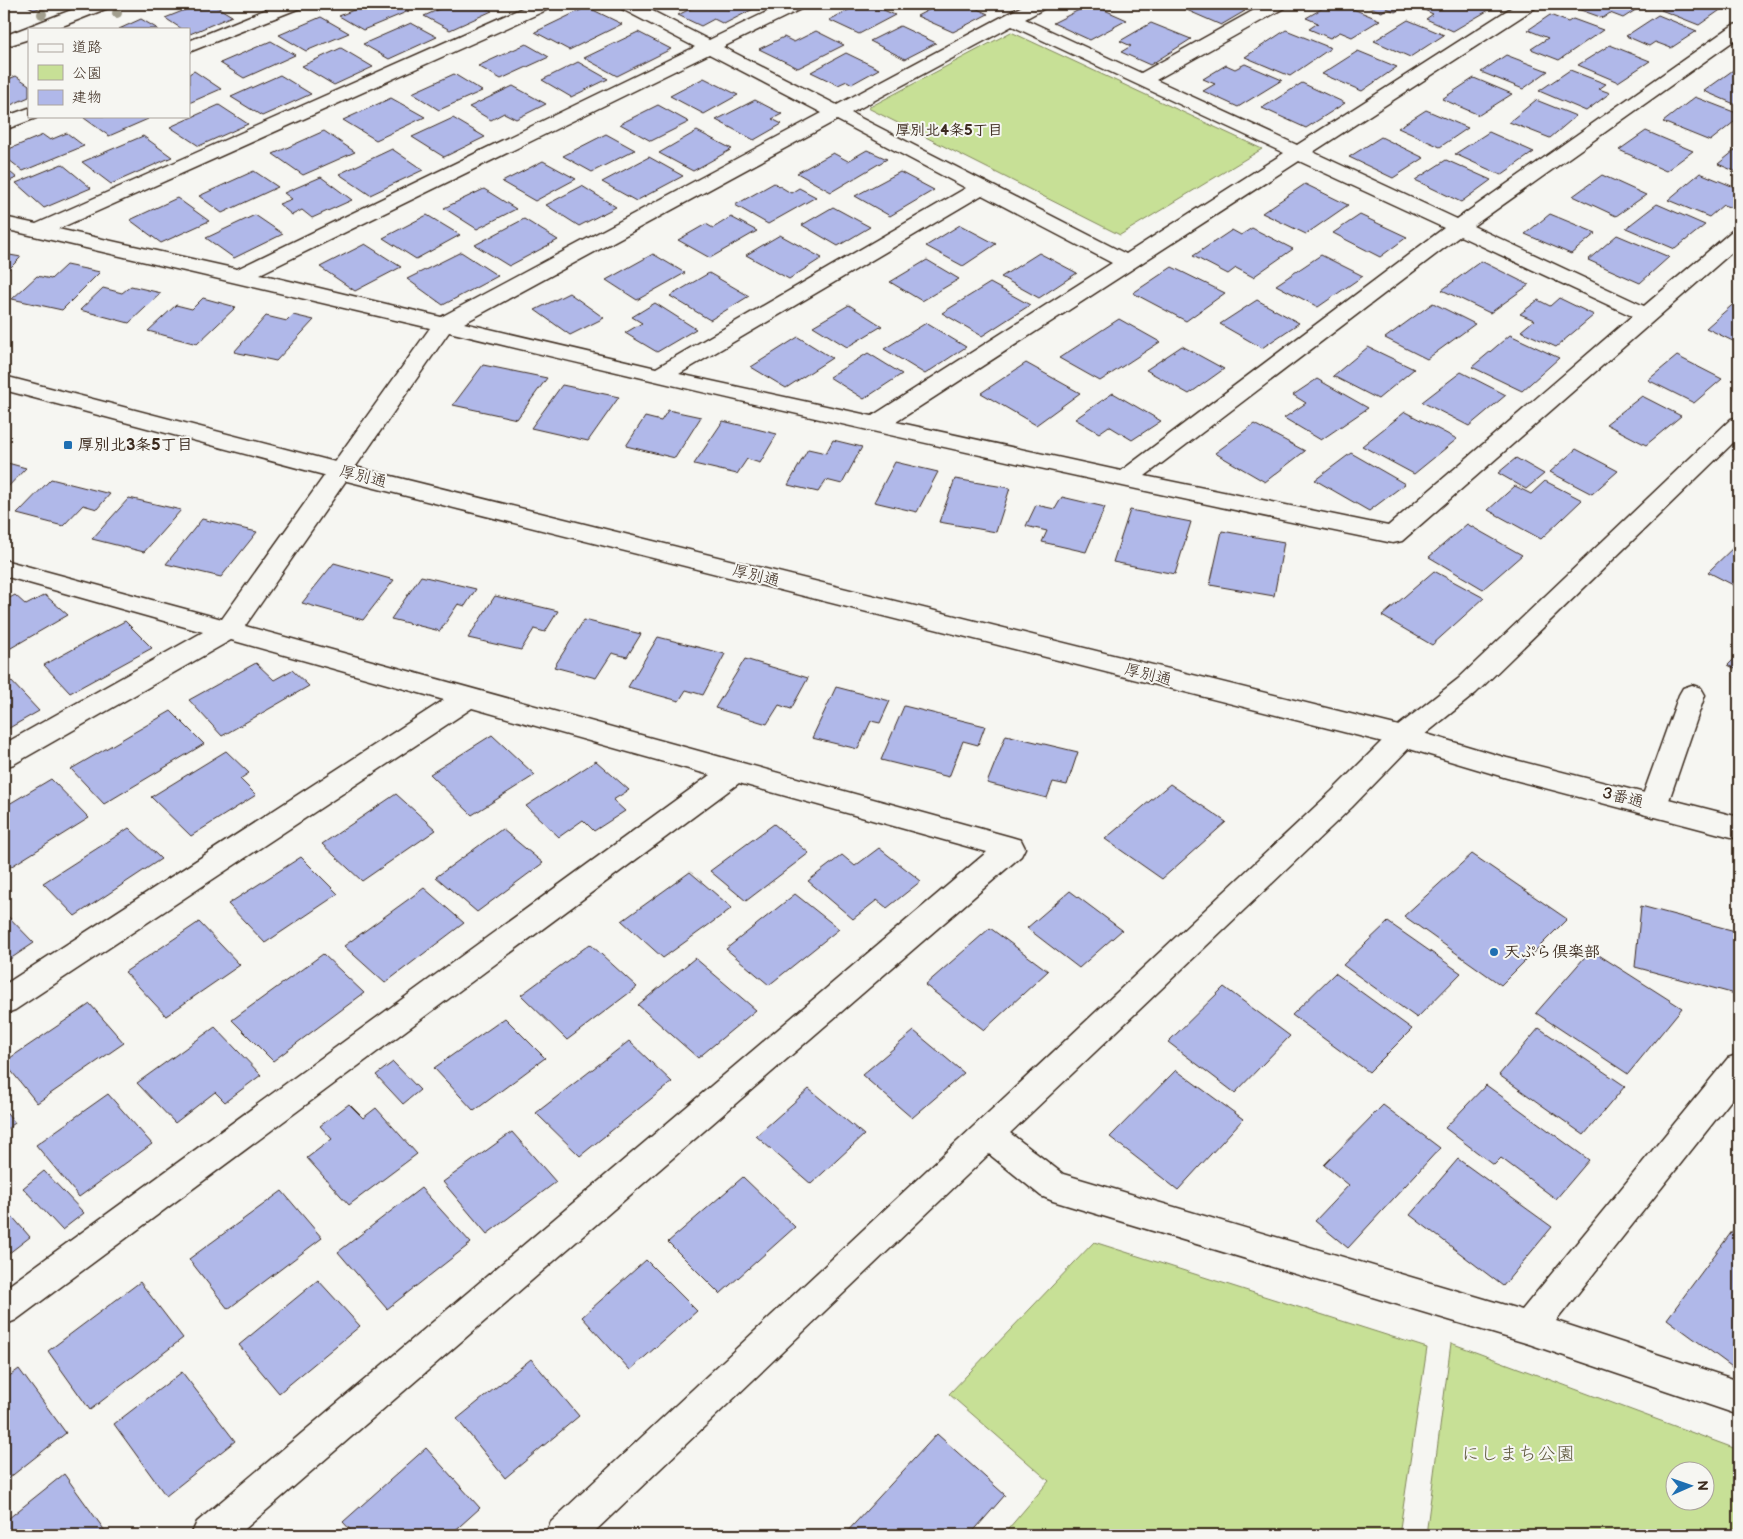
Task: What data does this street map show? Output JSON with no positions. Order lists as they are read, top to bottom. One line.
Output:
{"streets":{"street":["厚別通","3番通"]},"crossings":[["厚別通","3番通"]],"districts":["厚別北4条5丁目"],"parks":["にしまち公園"],"places":{"transit":["厚別北3条5丁目"],"other":["天ぷら倶楽部"]},"legend":["道路","公園","建物"],"north":"right"}
